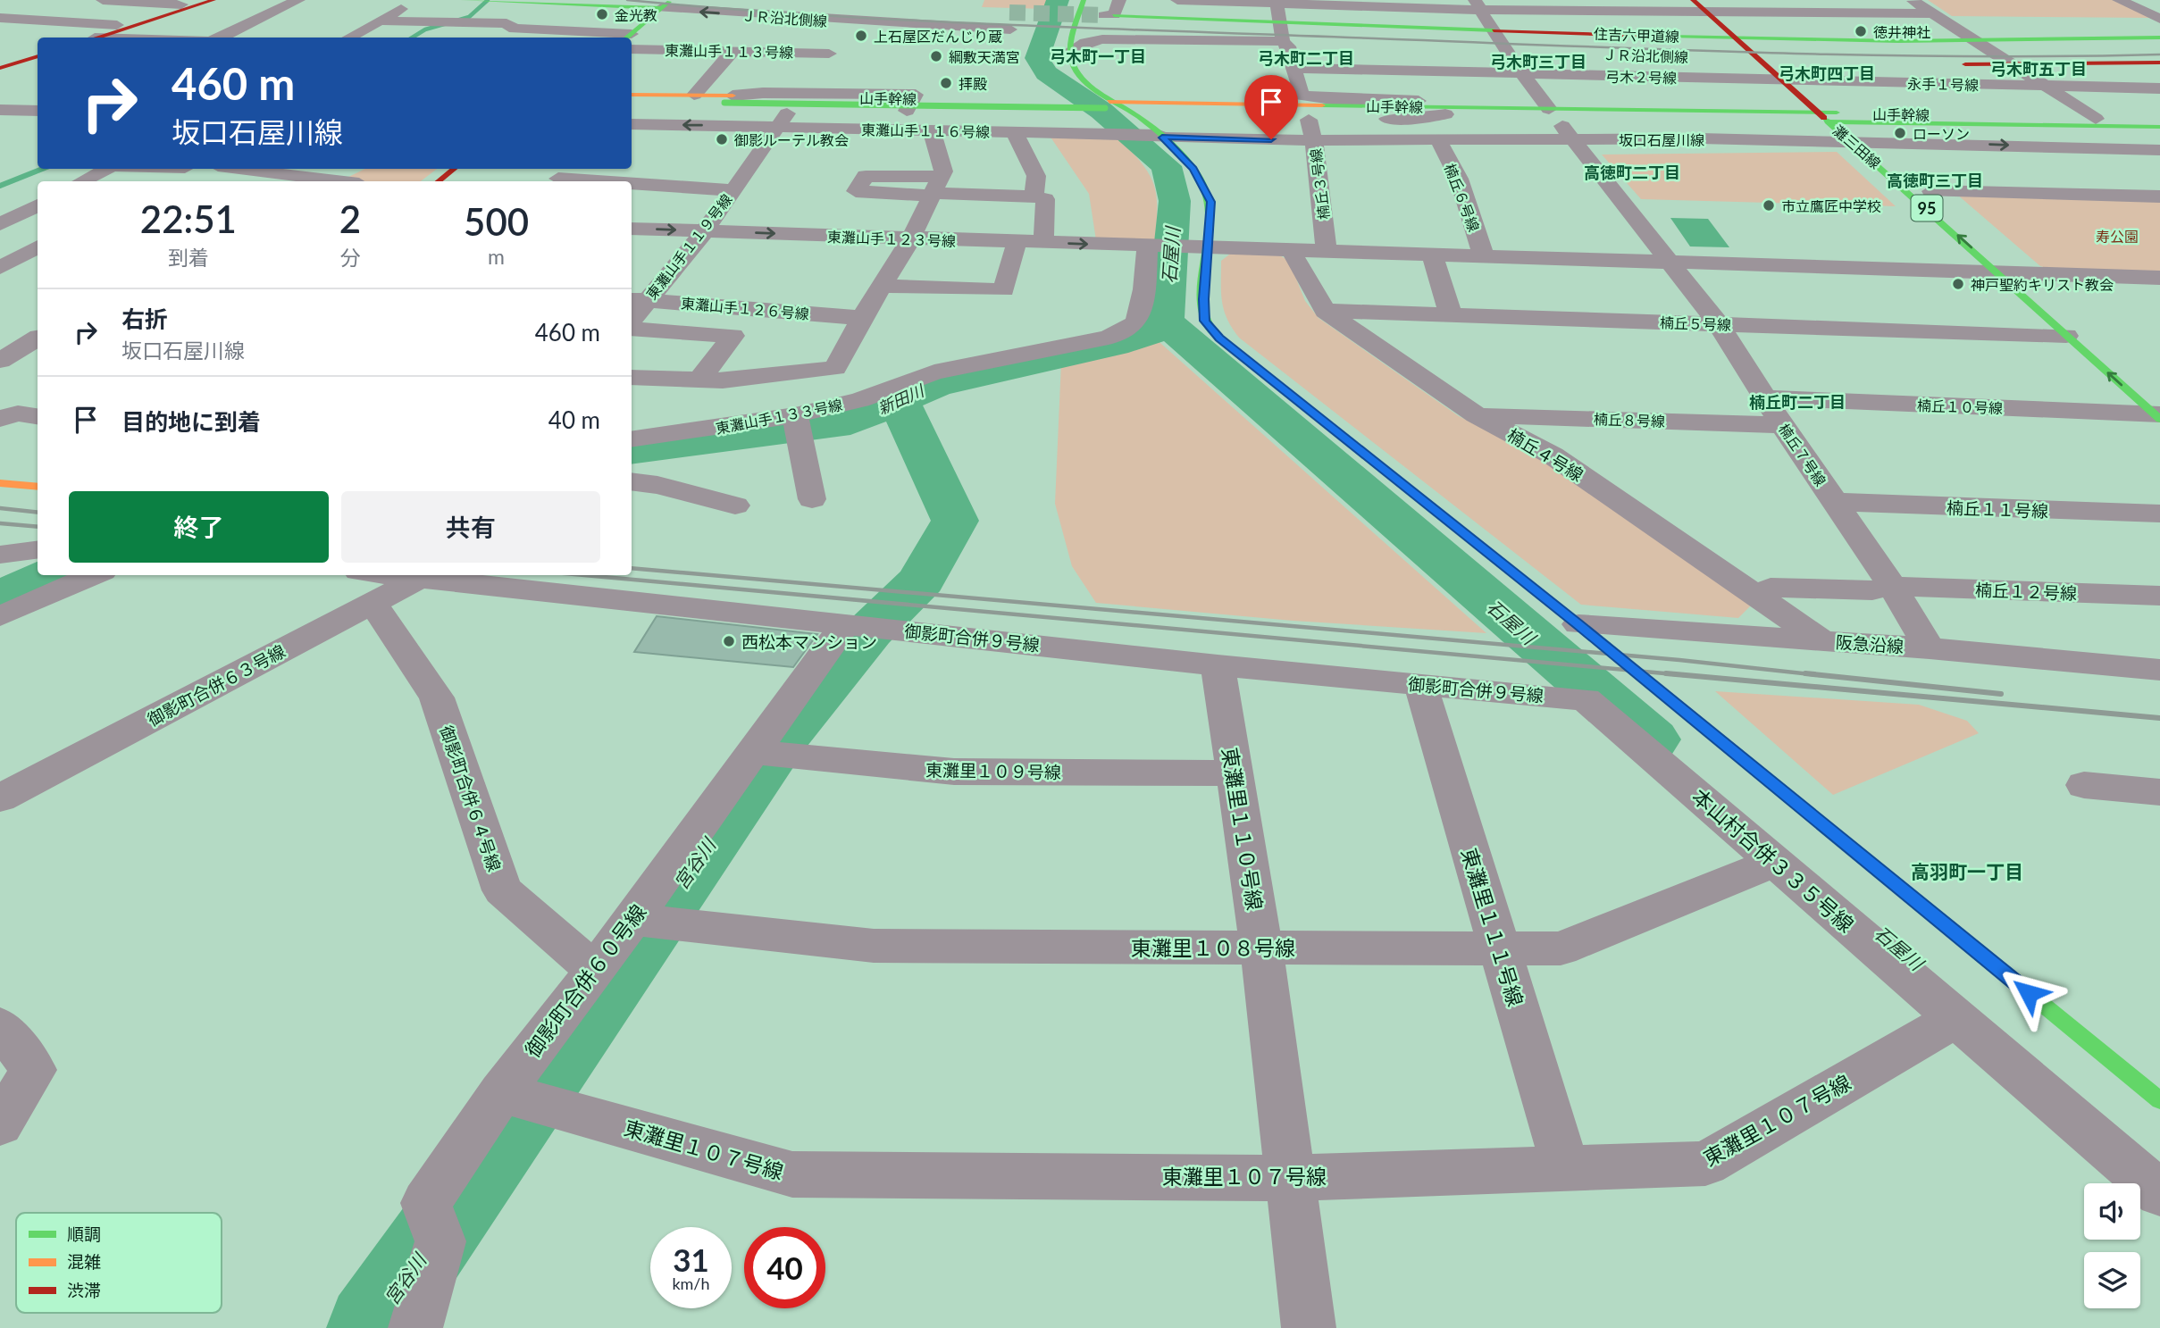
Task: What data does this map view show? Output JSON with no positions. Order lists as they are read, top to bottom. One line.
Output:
{"streets":{"street":["ＪＲ沿北側線","住吉六甲道線","東灘山手１１３号線","弓木２号線","永手１号線","山手幹線","東灘山手１１６号線","坂口石屋川線","灘三田線","楠丘３号線","楠丘６号線","95","東灘山手１２３号線","東灘山手１１９号線","東灘山手１２６号線","楠丘５号線","楠丘１０号線","東灘山手１３３号線","楠丘８号線","楠丘４号線","楠丘７号線","楠丘１１号線","楠丘１２号線","御影町合併９号線","阪急沿線","御影町合併６３号線","東灘里１０９号線","御影町合併６４号線","東灘里１１０号線","本山村合併３３５号線","東灘里１１１号線","東灘里１０８号線","御影町合併６０号線","東灘里１０７号線"]},"crossings":[["ＪＲ沿北側線","東灘山手１１９号線"],["住吉六甲道線","灘三田線"],["住吉六甲道線","楠丘７号線"],["東灘山手１１３号線","東灘山手１１９号線"],["弓木２号線","永手１号線"],["弓木２号線","灘三田線"],["弓木２号線","楠丘７号線"],["永手１号線","灘三田線"],["山手幹線","灘三田線"],["山手幹線","楠丘３号線"],["山手幹線","楠丘７号線"],["東灘山手１１６号線","坂口石屋川線"],["東灘山手１１６号線","東灘山手１１９号線"],["坂口石屋川線","灘三田線"],["坂口石屋川線","楠丘３号線"],["坂口石屋川線","楠丘６号線"],["坂口石屋川線","楠丘７号線"],["灘三田線","東灘山手１２３号線"],["灘三田線","楠丘５号線"],["灘三田線","楠丘１０号線"],["楠丘３号線","東灘山手１２３号線"],["楠丘６号線","東灘山手１２３号線"],["東灘山手１２３号線","東灘山手１１９号線"],["東灘山手１２３号線","東灘山手１３３号線"],["東灘山手１２３号線","楠丘４号線"],["東灘山手１２３号線","楠丘７号線"],["東灘山手１１９号線","東灘山手１２６号線"],["楠丘５号線","楠丘４号線"],["楠丘５号線","楠丘７号線"],["楠丘１０号線","楠丘７号線"],["楠丘８号線","楠丘４号線"],["楠丘８号線","楠丘７号線"],["楠丘４号線","阪急沿線"],["楠丘７号線","楠丘１１号線"],["楠丘７号線","楠丘１２号線"],["楠丘７号線","阪急沿線"],["御影町合併９号線","東灘里１１０号線"],["御影町合併９号線","本山村合併３３５号線"],["御影町合併９号線","東灘里１１１号線"],["御影町合併９号線","御影町合併６０号線"],["御影町合併６３号線","御影町合併６４号線"],["東灘里１０９号線","東灘里１１０号線"],["東灘里１０９号線","御影町合併６０号線"],["御影町合併６４号線","御影町合併６０号線"],["東灘里１１０号線","東灘里１０８号線"],["東灘里１１０号線","東灘里１０７号線"],["本山村合併３３５号線","東灘里１０８号線"],["本山村合併３３５号線","東灘里１０７号線"],["東灘里１１１号線","東灘里１０８号線"],["東灘里１１１号線","東灘里１０７号線"],["東灘里１０８号線","御影町合併６０号線"],["御影町合併６０号線","東灘里１０７号線"]],"one_way":["灘三田線"],"districts":["弓木町一丁目","弓木町二丁目","弓木町三丁目","弓木町五丁目","弓木町四丁目","高徳町二丁目","高徳町三丁目","楠丘町二丁目","高羽町一丁目"],"water":["石屋川","新田川","宮谷川"],"parks":["寿公園"],"places":["金光教","徳井神社","上石屋区だんじり蔵","綱敷天満宮","拝殿","ローソン","御影ルーテル教会","市立鷹匠中学校","神戸聖約キリスト教会","西松本マンション"],"legend":["順調","混雑","渋滞"],"page":{"turn":["460 m","坂口石屋川線"],"eta":["22:51","到着","2","分","500","m"],"list":[{"name":"右折","note":"坂口石屋川線","value":"460 m"},{"name":"目的地に到着","value":"40 m"}],"buttons":["終了","共有"],"speed":"31 km/h","limit":"40"}}
